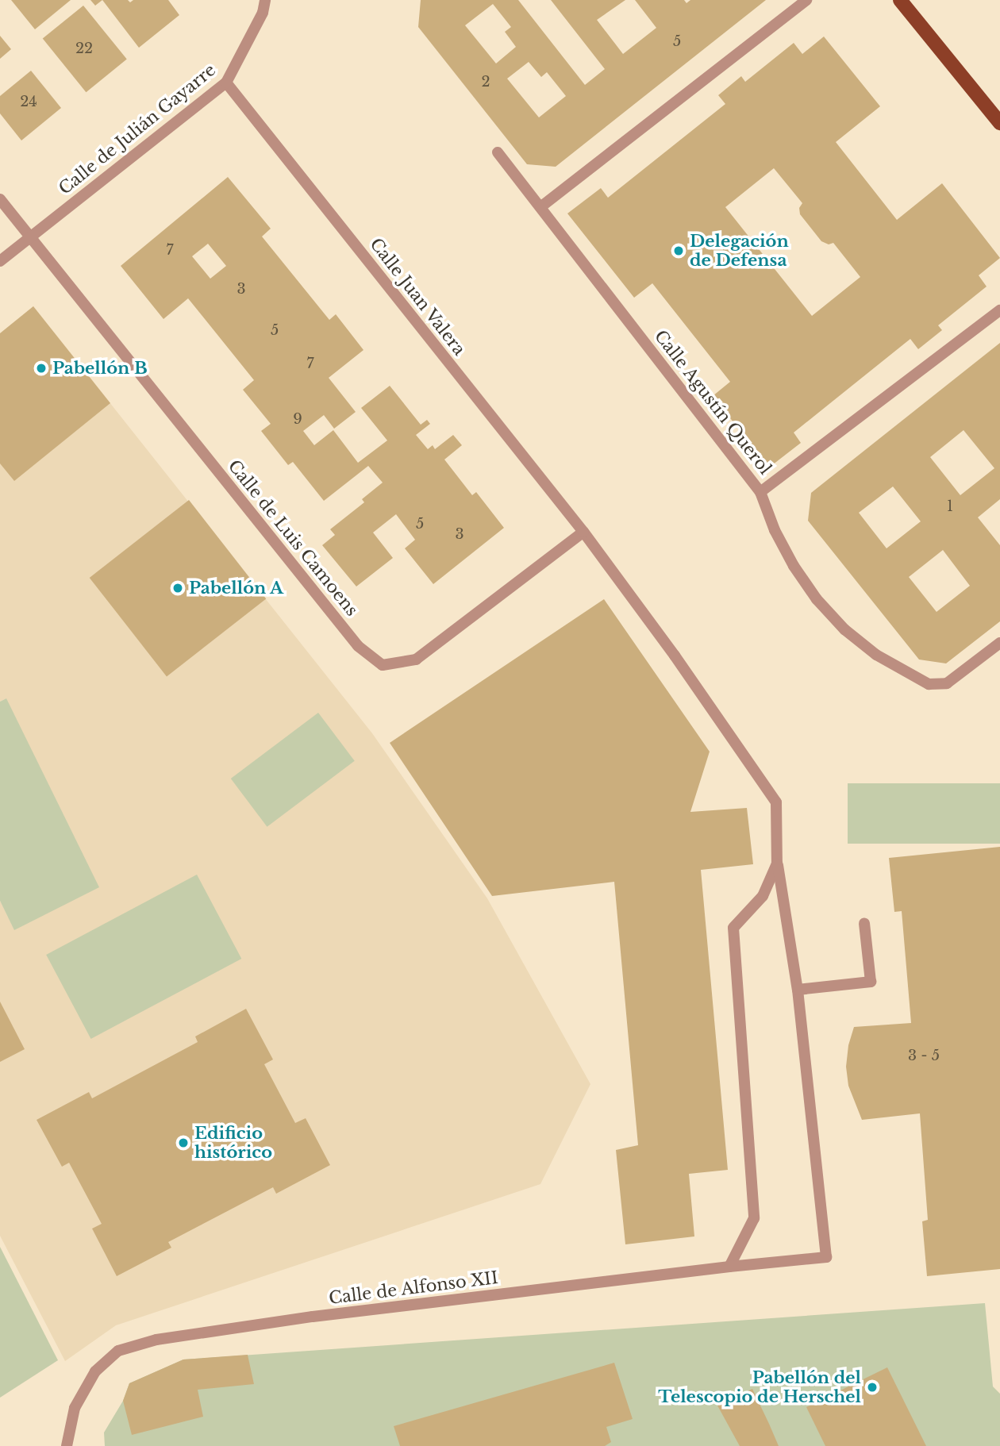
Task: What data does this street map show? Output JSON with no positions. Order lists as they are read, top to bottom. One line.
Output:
{"streets":{"street":["Calle de Julián Gayarre","Calle Juan Valera","Calle Agustín Querol","Calle de Luis Camoens","Calle de Alfonso XII"]},"crossings":[["Calle de Julián Gayarre","Calle Juan Valera"],["Calle de Julián Gayarre","Calle de Luis Camoens"],["Calle Juan Valera","Calle de Luis Camoens"],["Calle Juan Valera","Calle de Alfonso XII"]],"places":["Delegación de Defensa","Pabellón B","Pabellón A","Edificio histórico","Pabellón del Telescopio de Herschel"],"house_numbers":["5","22","2","24","7","3","5","7","9","1","5","3","3 - 5"]}
